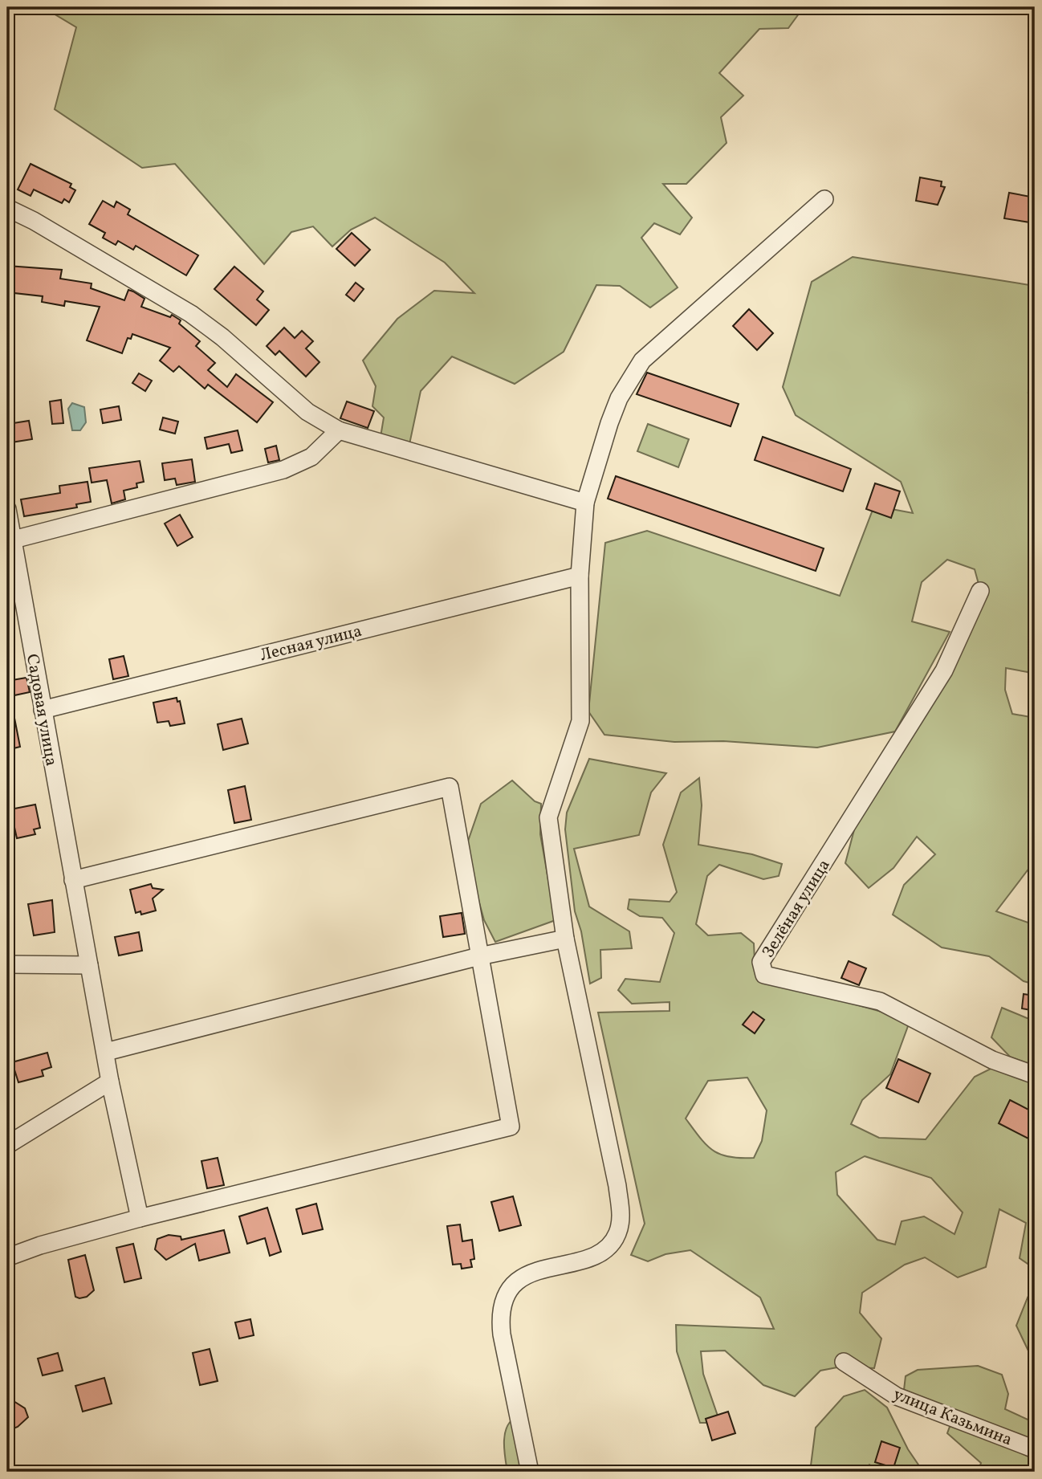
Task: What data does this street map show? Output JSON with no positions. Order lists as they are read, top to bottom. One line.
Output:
{"streets":{"street":["Лесная улица","Садовая улица","Зелёная улица","улица Казьмина"]},"crossings":[["Лесная улица","Садовая улица"]]}
